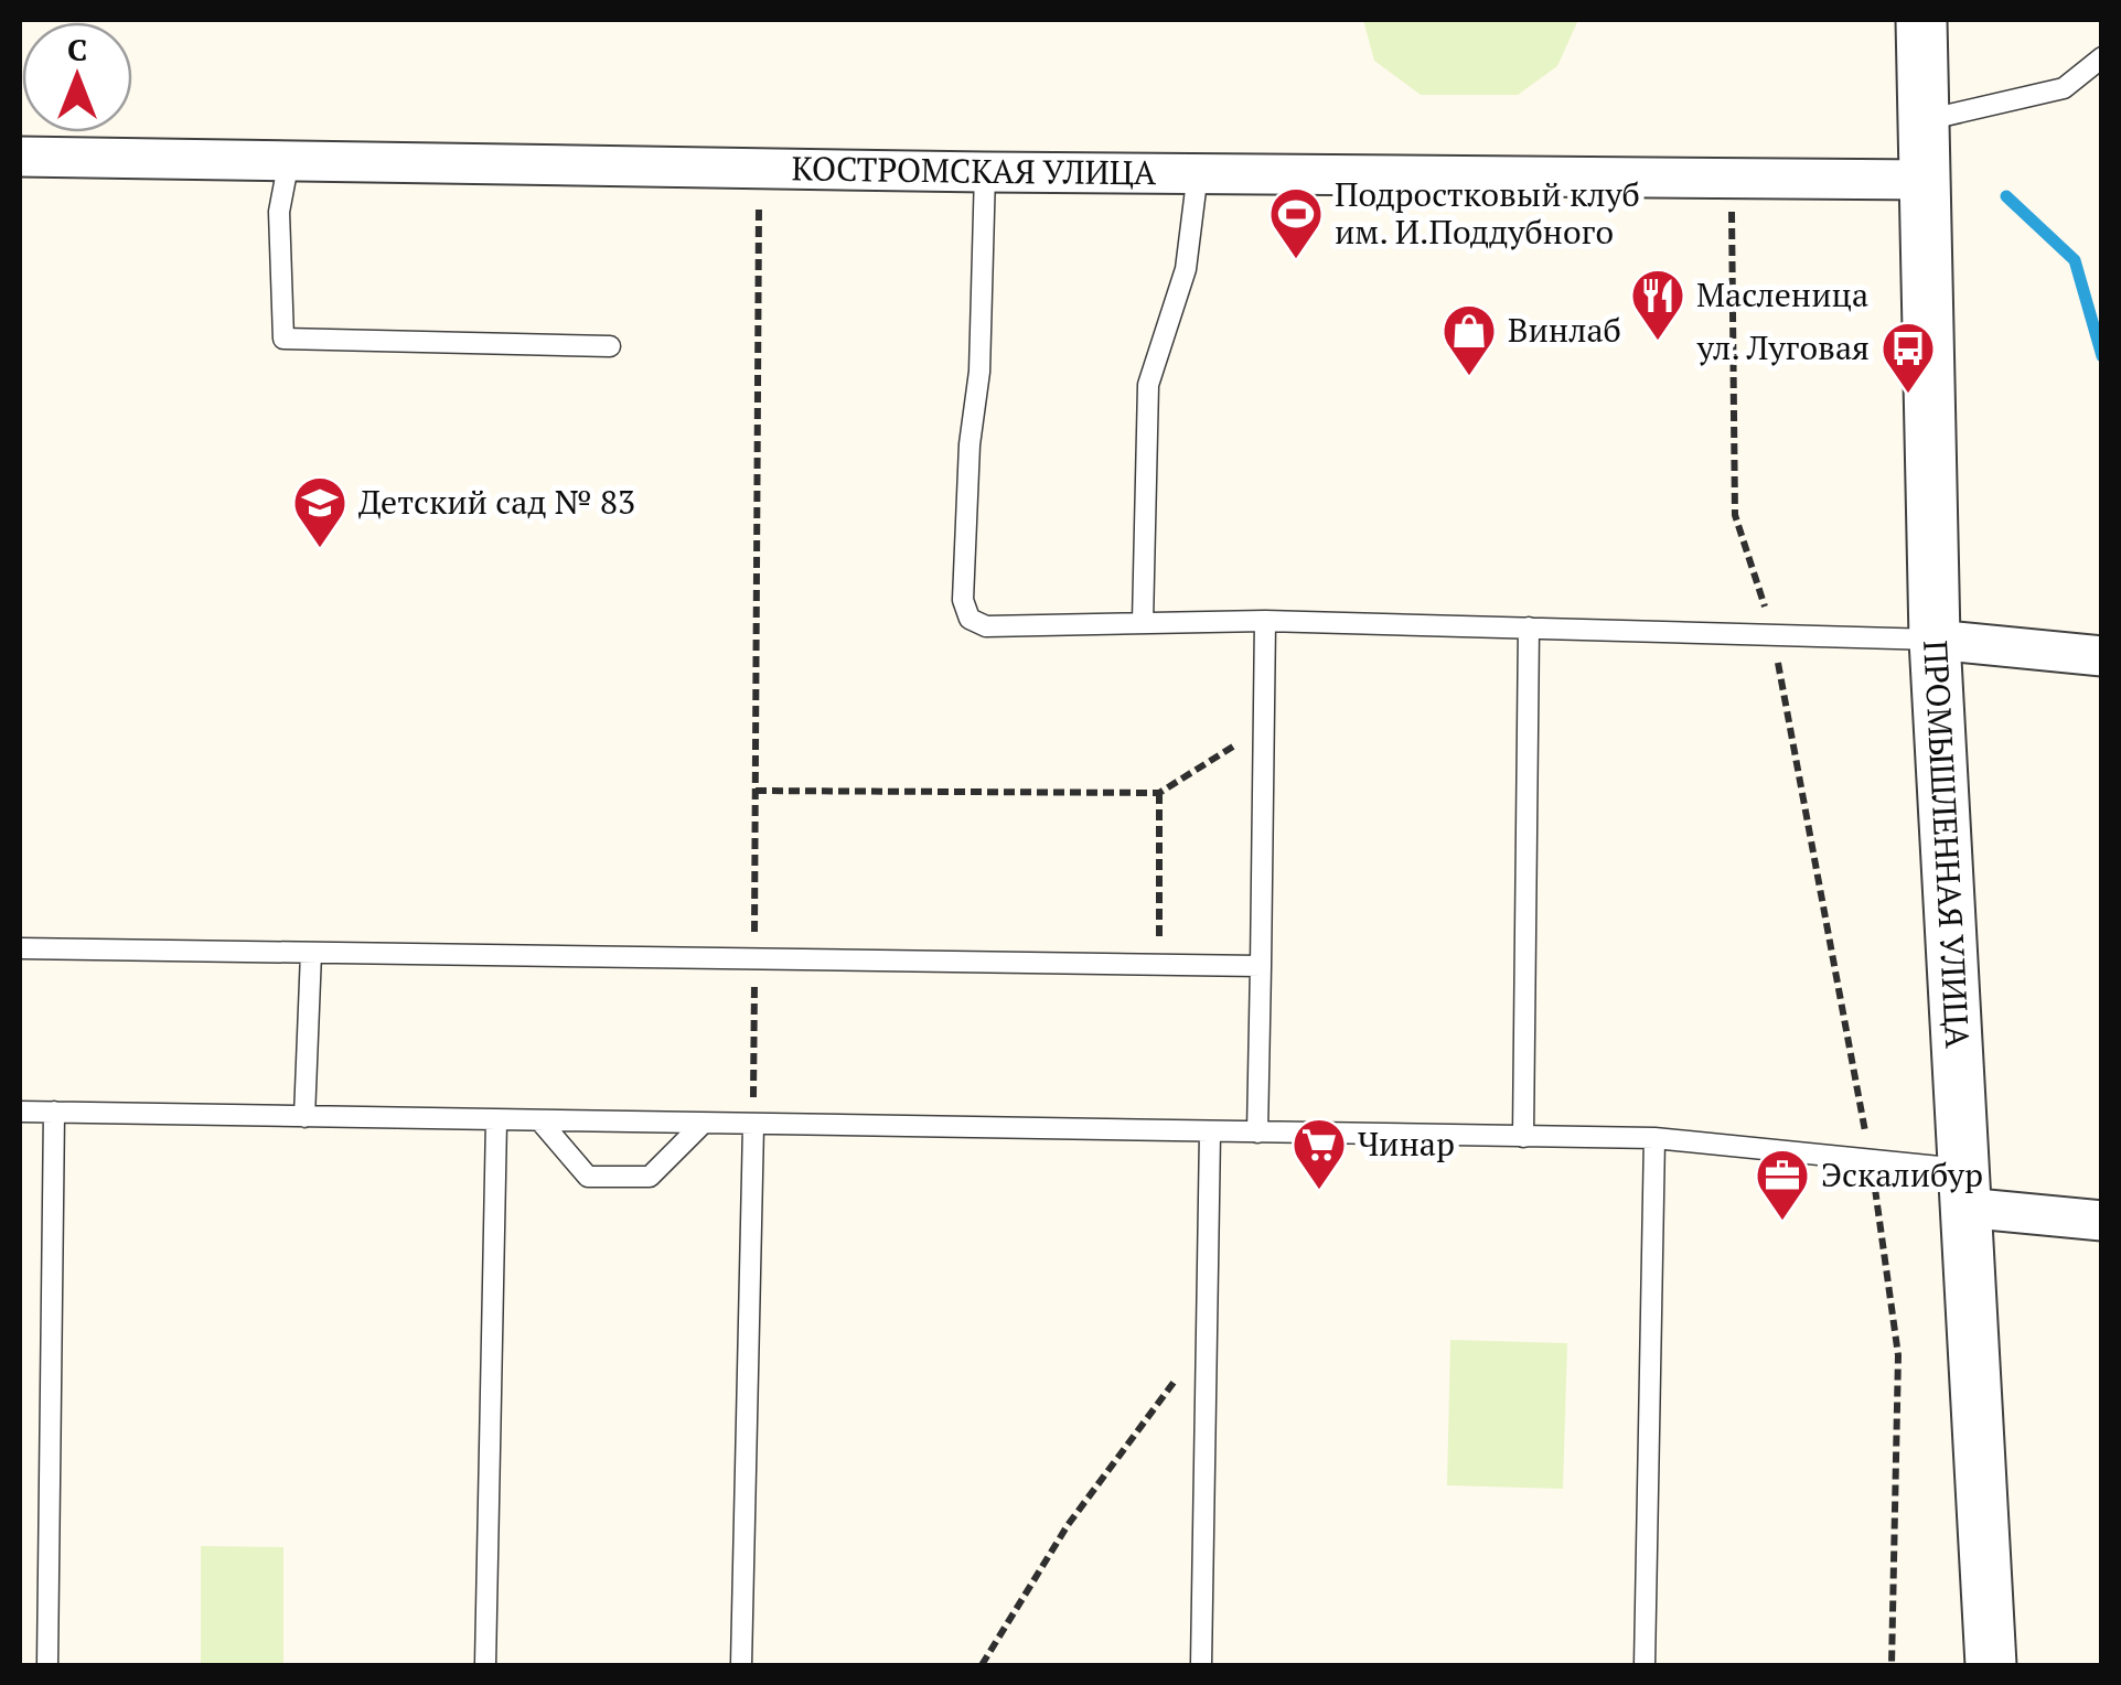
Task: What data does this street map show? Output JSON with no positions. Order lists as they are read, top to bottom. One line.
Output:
{"streets":{"street":["КОСТРОМСКАЯ УЛИЦА","ПРОМЫШЛЕННАЯ УЛИЦА"]},"crossings":[["КОСТРОМСКАЯ УЛИЦА","ПРОМЫШЛЕННАЯ УЛИЦА"]],"places":{"sports":["Подростковый клуб им. И.Поддубного"],"restaurant":["Масленица"],"shop":["Винлаб"],"bus stop":["ул. Луговая"],"school or university":["Детский сад № 83"],"supermarket":["Чинар"],"office":["Эскалибур"]},"north":"top"}
